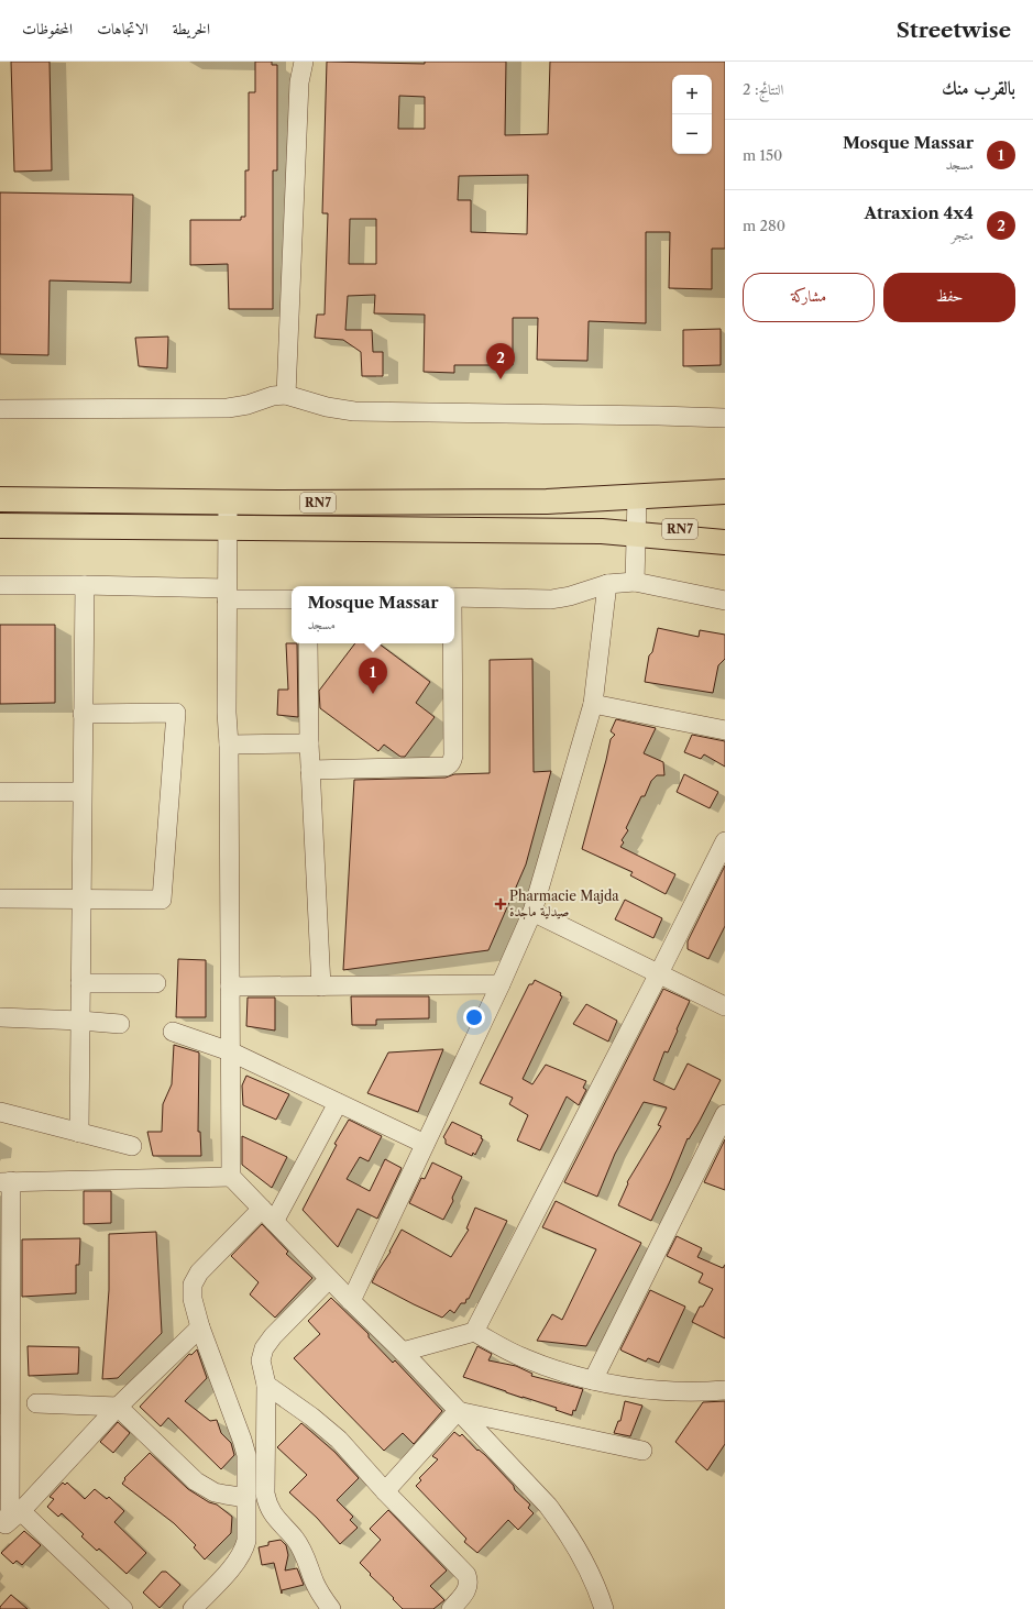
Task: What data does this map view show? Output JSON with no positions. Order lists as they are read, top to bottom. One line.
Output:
{"streets":{"highway":["RN7"]},"places":{"health":["Pharmacie Majda صيدلية ماجدة"]},"page":{"header":"Streetwise","nav":["الخريطة","الاتجاهات","المحفوظات"],"heading":["بالقرب منك","النتائج: 2"],"map_buttons":["+","−"],"list":[{"mark":"1","name":"Mosque Massar","note":"مسجد","value":"150 m"},{"mark":"2","name":"Atraxion 4x4","note":"متجر","value":"280 m"}],"buttons":["حفظ","مشاركة"],"pins":["2","1"],"popup":["Mosque Massar","مسجد"]}}
